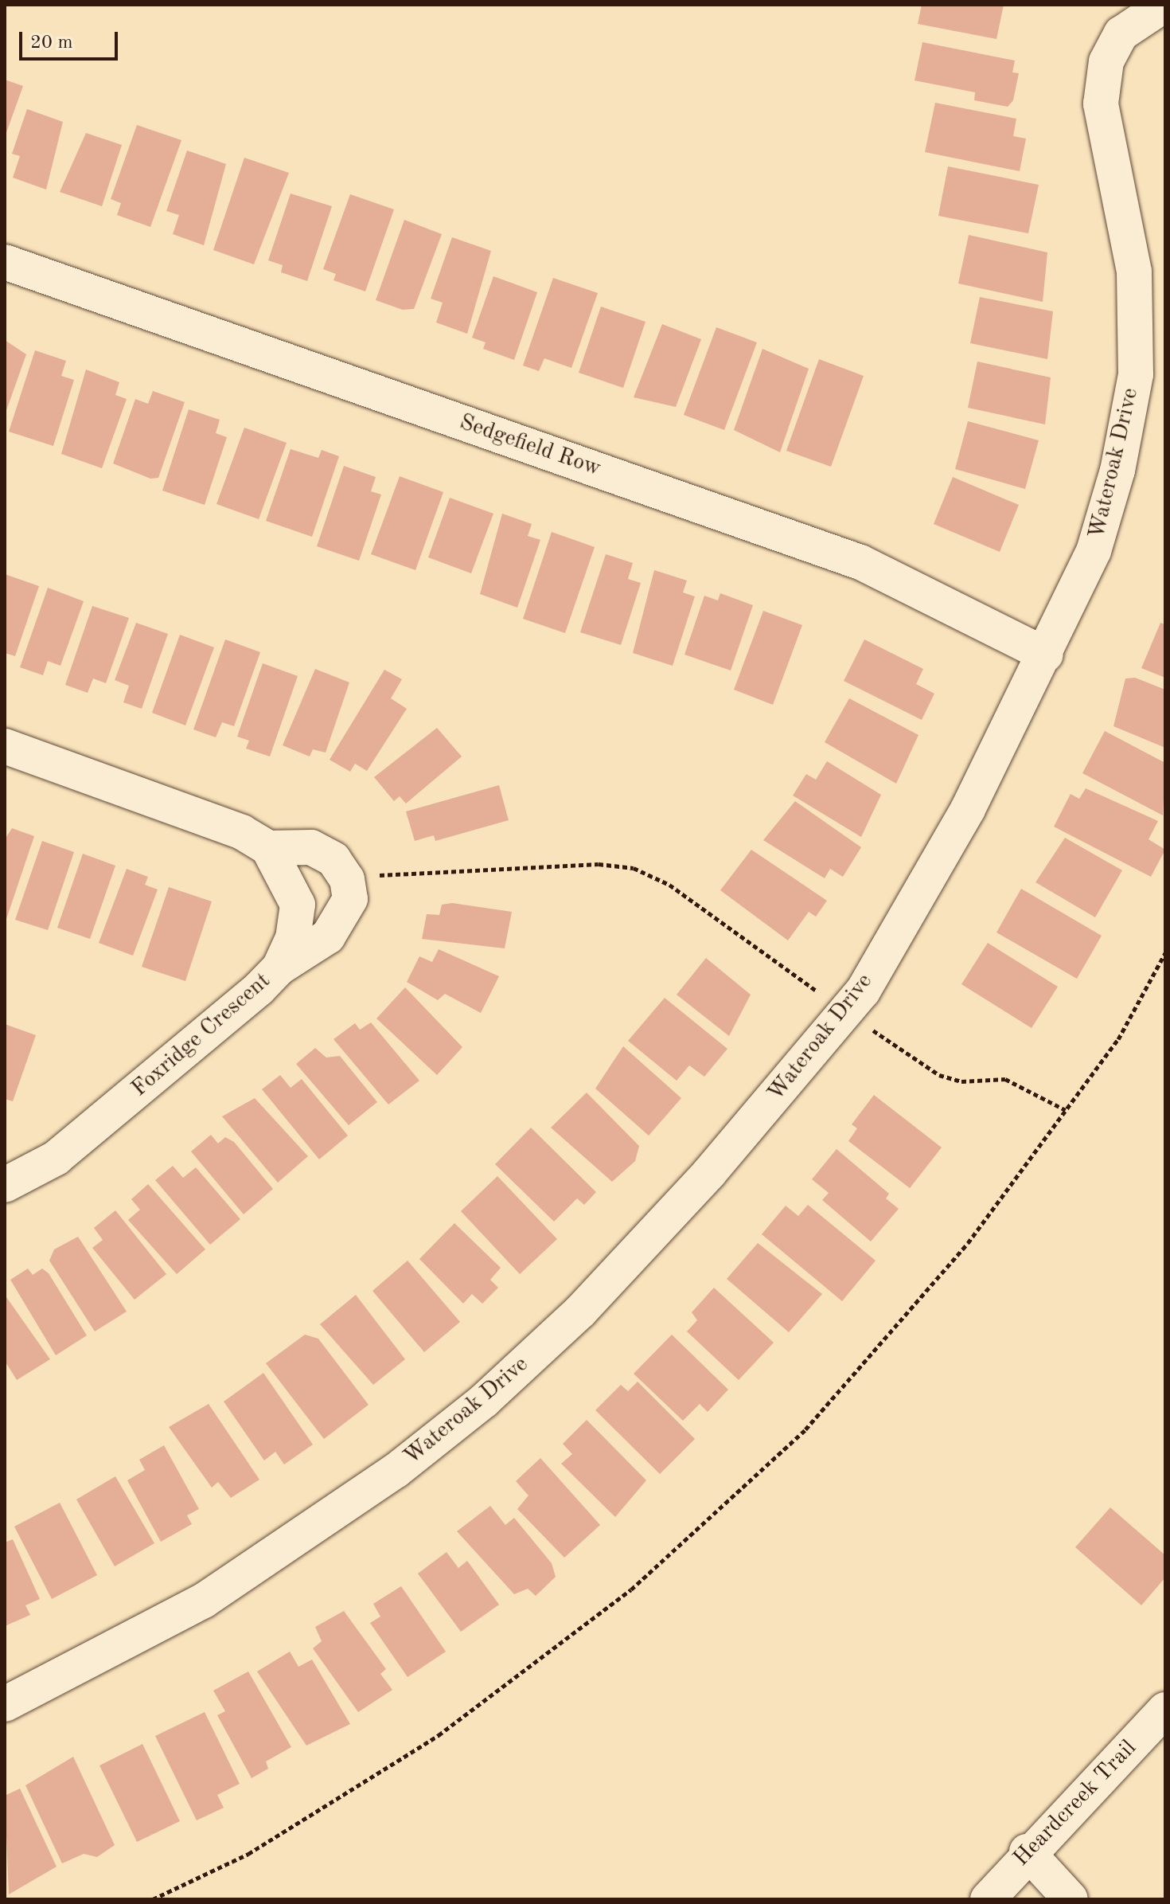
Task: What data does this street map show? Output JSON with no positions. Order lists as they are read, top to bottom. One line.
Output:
{"streets":{"street":["Sedgefield Row","Wateroak Drive","Foxridge Crescent","Heardcreek Trail"]},"crossings":[["Sedgefield Row","Wateroak Drive"]],"scale_bar":"20 m"}
